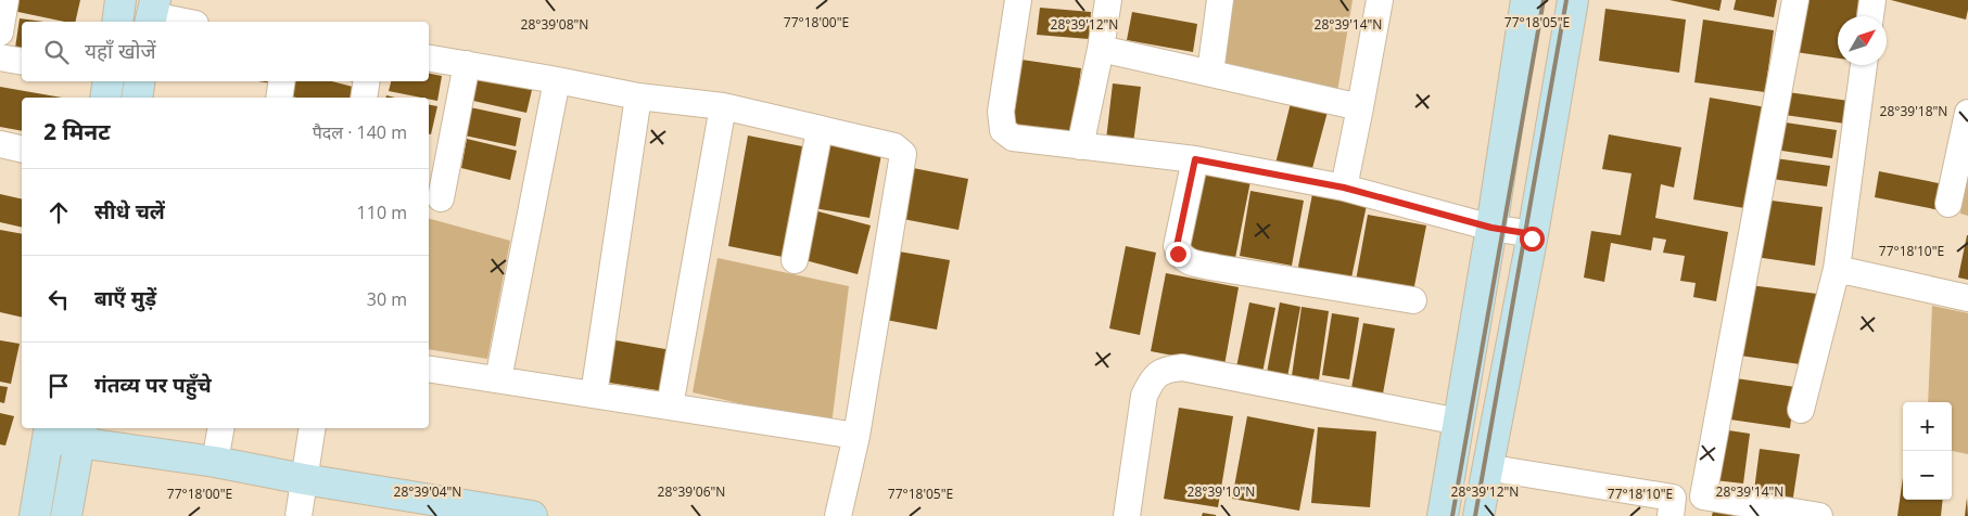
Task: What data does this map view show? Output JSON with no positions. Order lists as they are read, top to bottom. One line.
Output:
{"north":"top right","page":{"search":"यहाँ खोजें","heading":["2 मिनट","पैदल · 140 m"],"list":[["सीधे चलें","110 m"],["बाएँ मुड़ें","30 m"],"गंतव्य पर पहुँचे"],"map_buttons":["+","−"]},"coordinates":["77°18'00\"E","77°18'05\"E","28°39'08\"N","28°39'12\"N","28°39'14\"N","28°39'18\"N","77°18'10\"E","28°39'04\"N","28°39'06\"N","28°39'10\"N"]}
